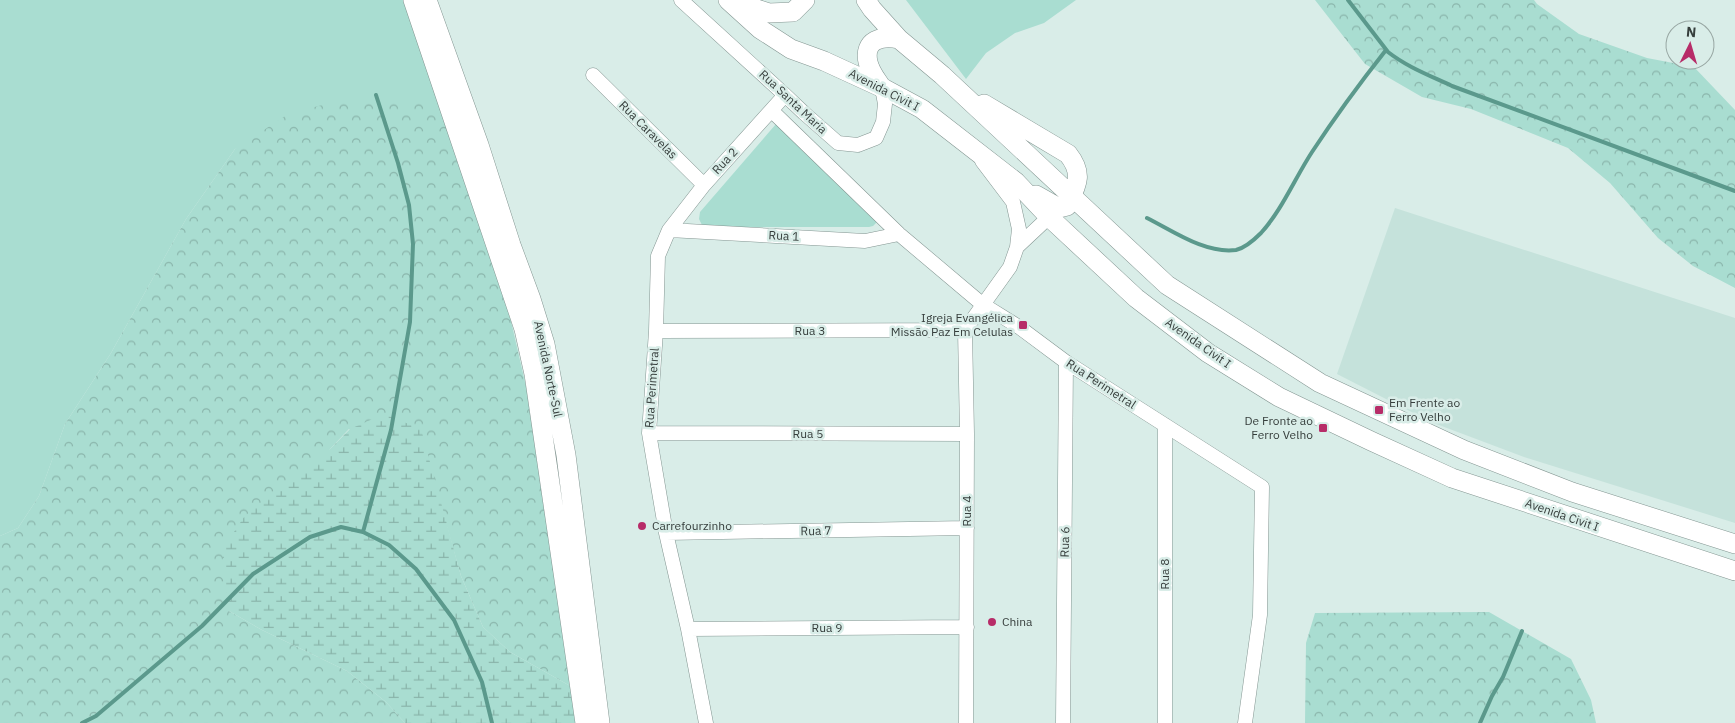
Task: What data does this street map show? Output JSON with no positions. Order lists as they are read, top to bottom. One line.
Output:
{"streets":{"main road":["Avenida Civit I","Avenida Norte-Sul"],"street":["Rua Santa Maria","Rua Caravelas","Rua 2","Rua 1","Rua 3","Rua Perimetral","Rua 5","Rua 4","Rua 7","Rua 6","Rua 8","Rua 9"]},"crossings":[["Avenida Civit I","Rua Santa Maria"],["Rua Santa Maria","Rua 2"],["Rua Caravelas","Rua 2"],["Rua 2","Rua 1"],["Rua 2","Rua Perimetral"],["Rua 1","Rua Perimetral"],["Rua 3","Rua Perimetral"],["Rua 3","Rua 4"],["Rua Perimetral","Rua 5"],["Rua Perimetral","Rua 7"],["Rua Perimetral","Rua 6"],["Rua Perimetral","Rua 8"],["Rua Perimetral","Rua 9"],["Rua 5","Rua 4"],["Rua 4","Rua 7"],["Rua 4","Rua 9"]],"places":{"transit":["Igreja Evangélica Missão Paz Em Celulas","Em Frente ao Ferro Velho","De Fronte ao Ferro Velho"],"other":["Carrefourzinho","China"]},"north":"top"}
